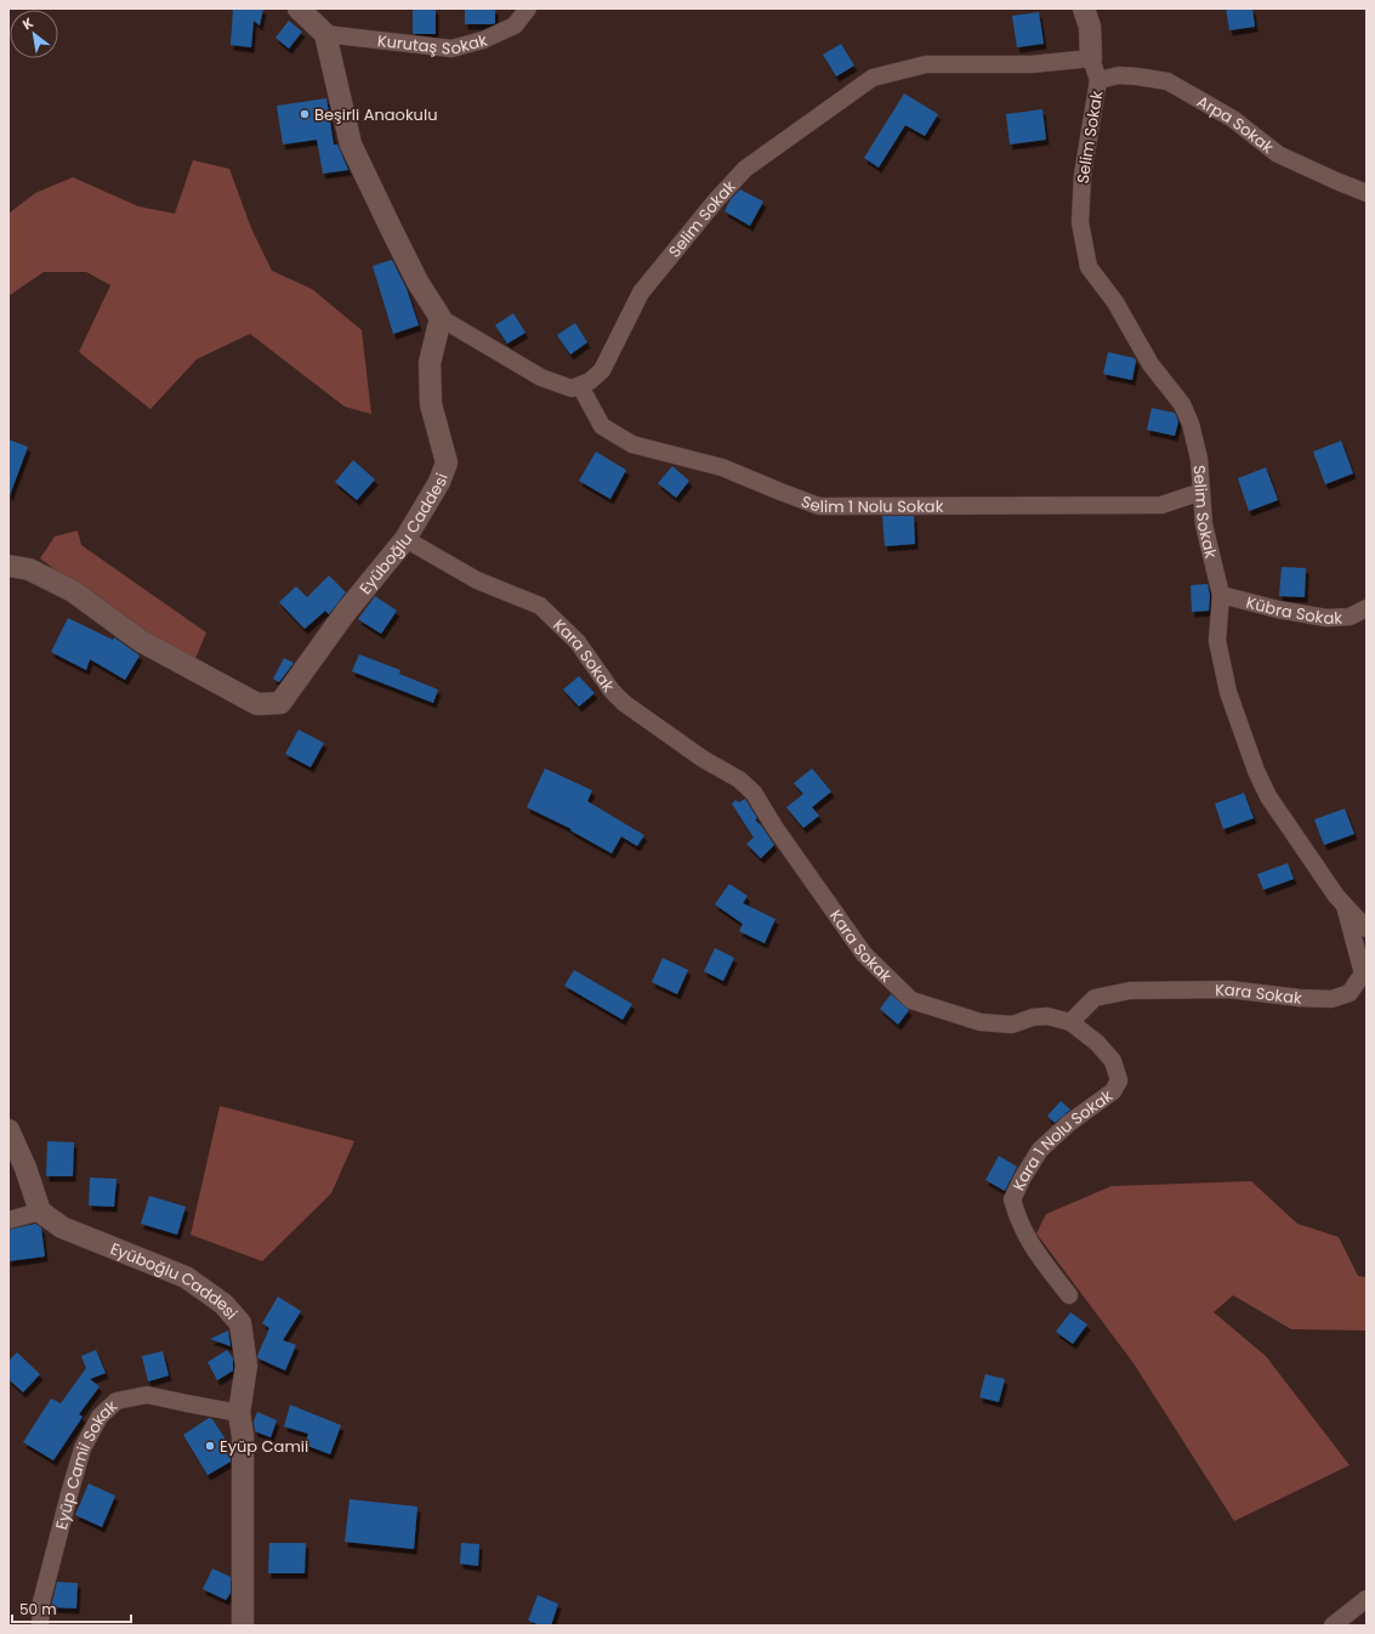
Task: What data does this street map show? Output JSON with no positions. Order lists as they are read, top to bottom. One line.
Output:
{"streets":{"street":["Kurutaş Sokak","Arpa Sokak","Selim Sokak","Selim 1 Nolu Sokak","Eyüboğlu Caddesi","Kübra Sokak","Kara Sokak","Kara 1 Nolu Sokak","Eyüp Camii Sokak"]},"crossings":[["Arpa Sokak","Selim Sokak"],["Selim Sokak","Selim 1 Nolu Sokak"],["Selim Sokak","Kübra Sokak"],["Selim Sokak","Kara Sokak"],["Eyüboğlu Caddesi","Kara Sokak"],["Eyüboğlu Caddesi","Eyüp Camii Sokak"],["Kara Sokak","Kara 1 Nolu Sokak"]],"places":["Beşirli Anaokulu","Eyüp Camii"],"scale_bar":"50 m","north":"top left"}
